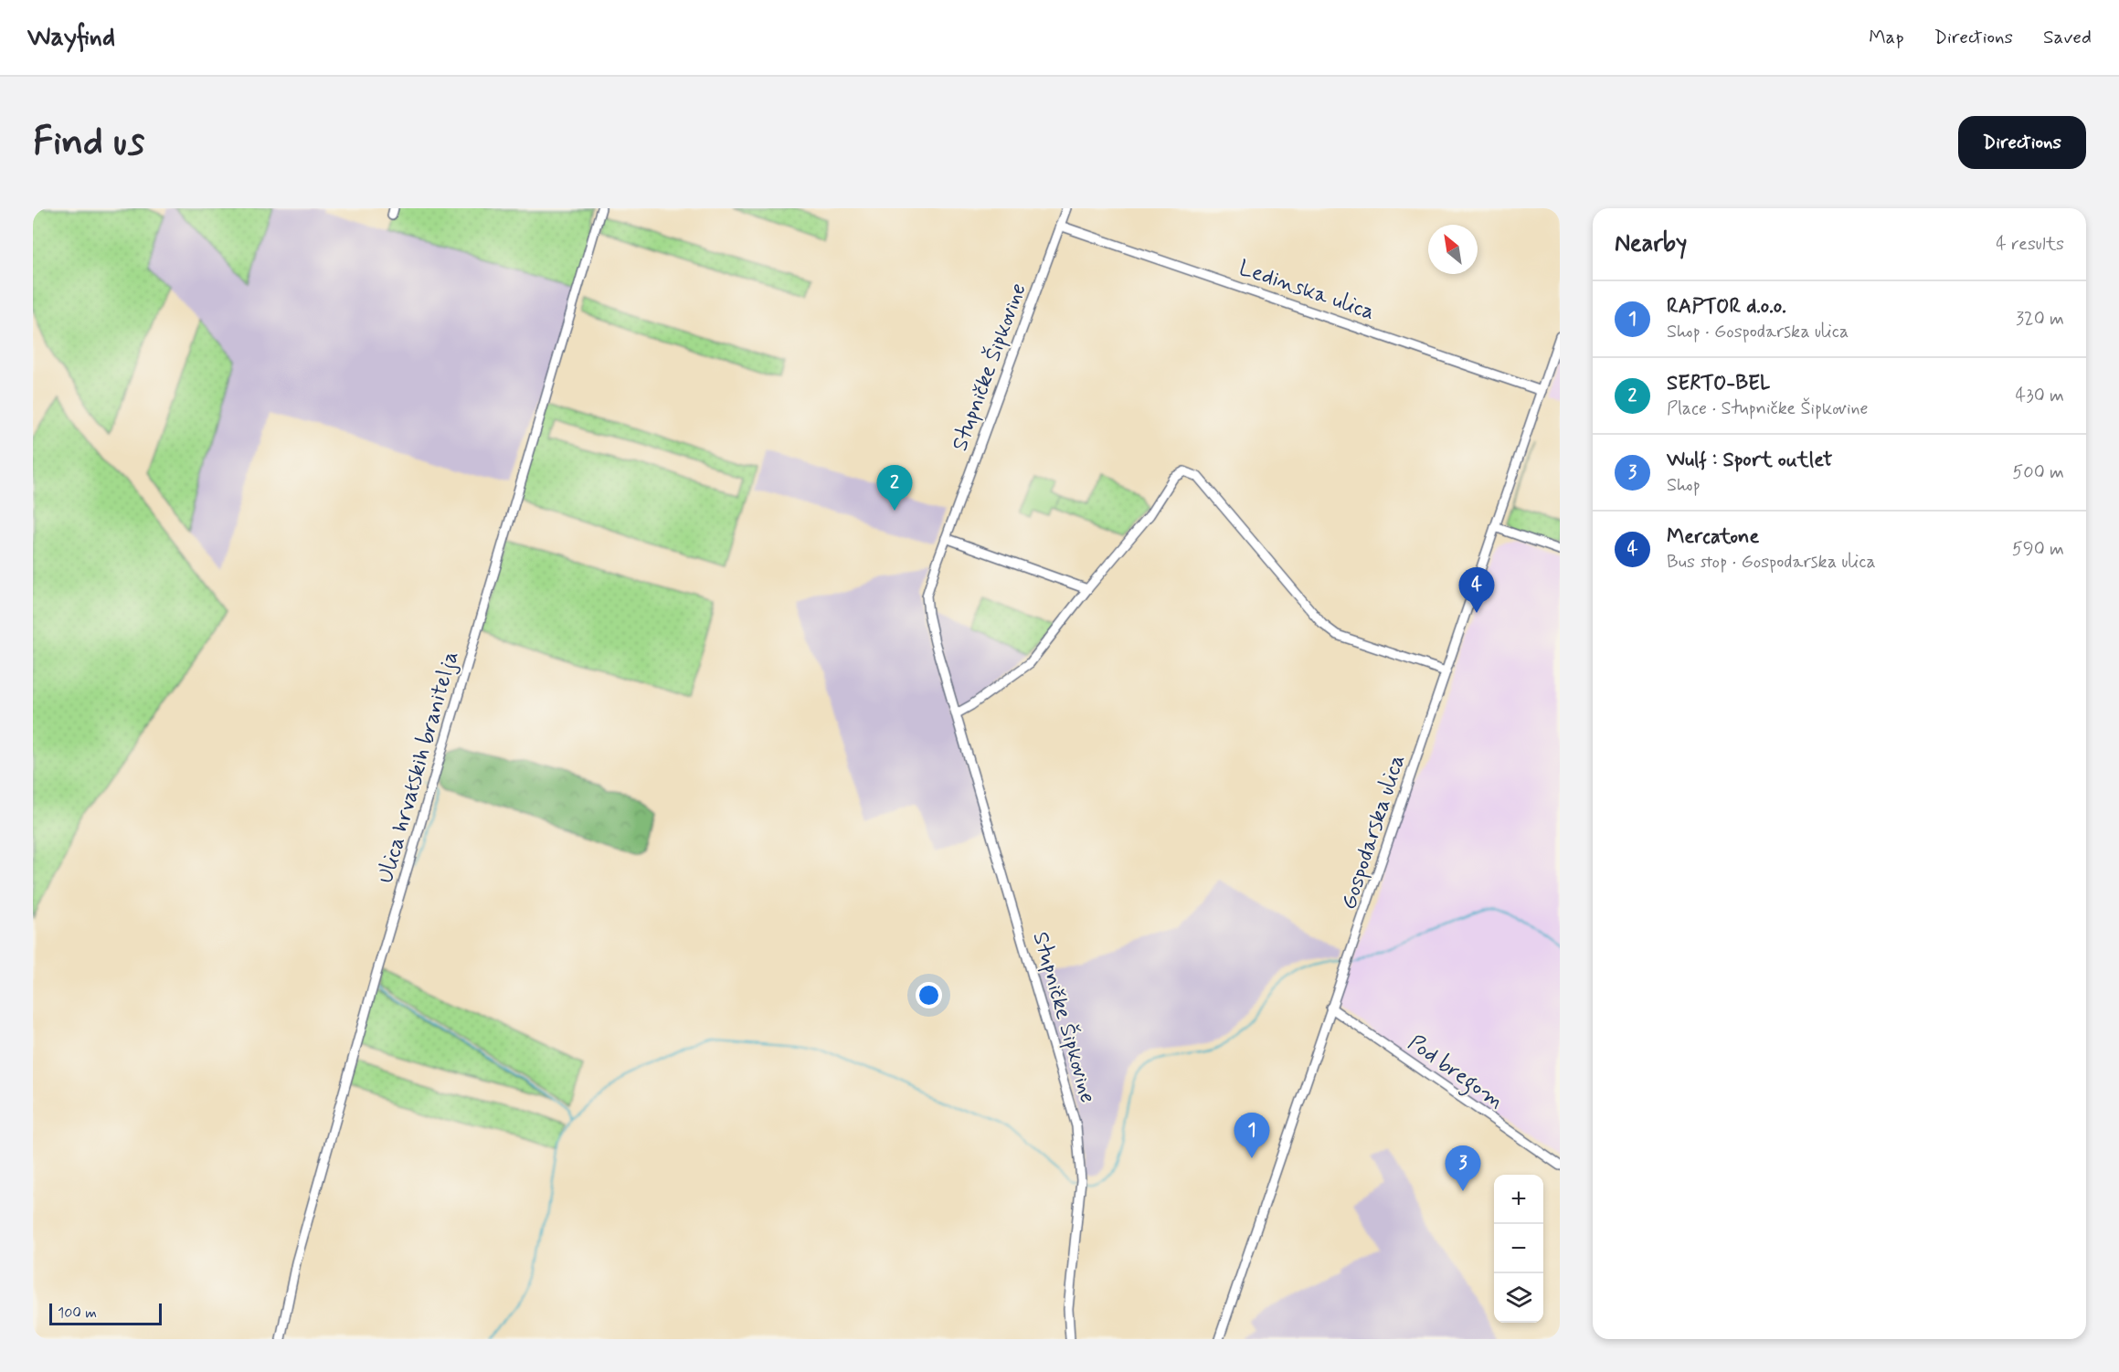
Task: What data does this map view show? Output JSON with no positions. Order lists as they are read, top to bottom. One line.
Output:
{"streets":{"street":["Ledinska ulica","Stupničke Šipkovine","Ulica hrvatskih branitelja","Gospodarska ulica","Pod bregom"]},"crossings":[["Ledinska ulica","Stupničke Šipkovine"],["Ledinska ulica","Gospodarska ulica"],["Gospodarska ulica","Pod bregom"]],"scale_bar":"100 m","north":"top left","page":{"header":"Wayfind","nav":["Map","Directions","Saved"],"buttons":"Directions","title":"Find us","heading":["Nearby","4 results"],"list":[{"mark":"1","name":"RAPTOR d.o.o.","note":"Shop · Gospodarska ulica","value":"320 m"},{"mark":"2","name":"SERTO-BEL","note":"Place · Stupničke Šipkovine","value":"430 m"},{"mark":"3","name":"Wulf : Sport outlet","note":"Shop","value":"500 m"},{"mark":"4","name":"Mercatone","note":"Bus stop · Gospodarska ulica","value":"590 m"}],"pins":["2","4","1","3"],"map_buttons":["+","−"],"scale":"100 m"}}
